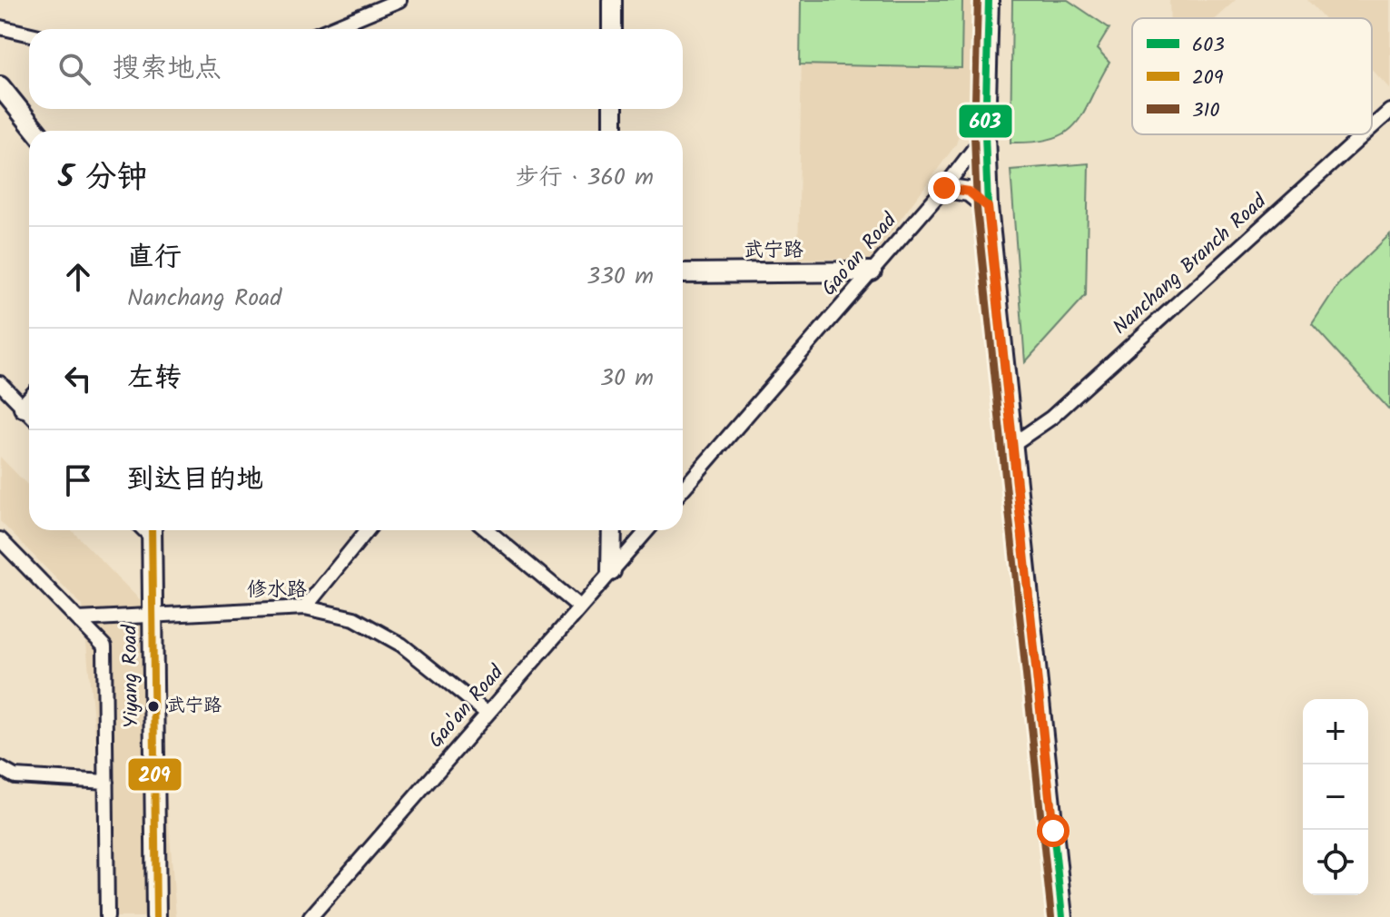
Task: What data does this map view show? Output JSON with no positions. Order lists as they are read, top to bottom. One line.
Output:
{"streets":{"main road":["武宁路","Yiyang Road"],"street":["Gao'an Road","Nanchang Branch Road","修水路"]},"crossings":[["武宁路","Gao'an Road"],["Gao'an Road","修水路"],["修水路","Yiyang Road"]],"places":["武宁路"],"lines":["transit line 603","transit line 310","transit line 209"],"legend":["603","209","310"],"page":{"search":"搜索地点","heading":["5 分钟","步行 · 360 m"],"list":[["直行","Nanchang Road","330 m"],["左转","30 m"],"到达目的地"],"map_buttons":["+","−"]}}
